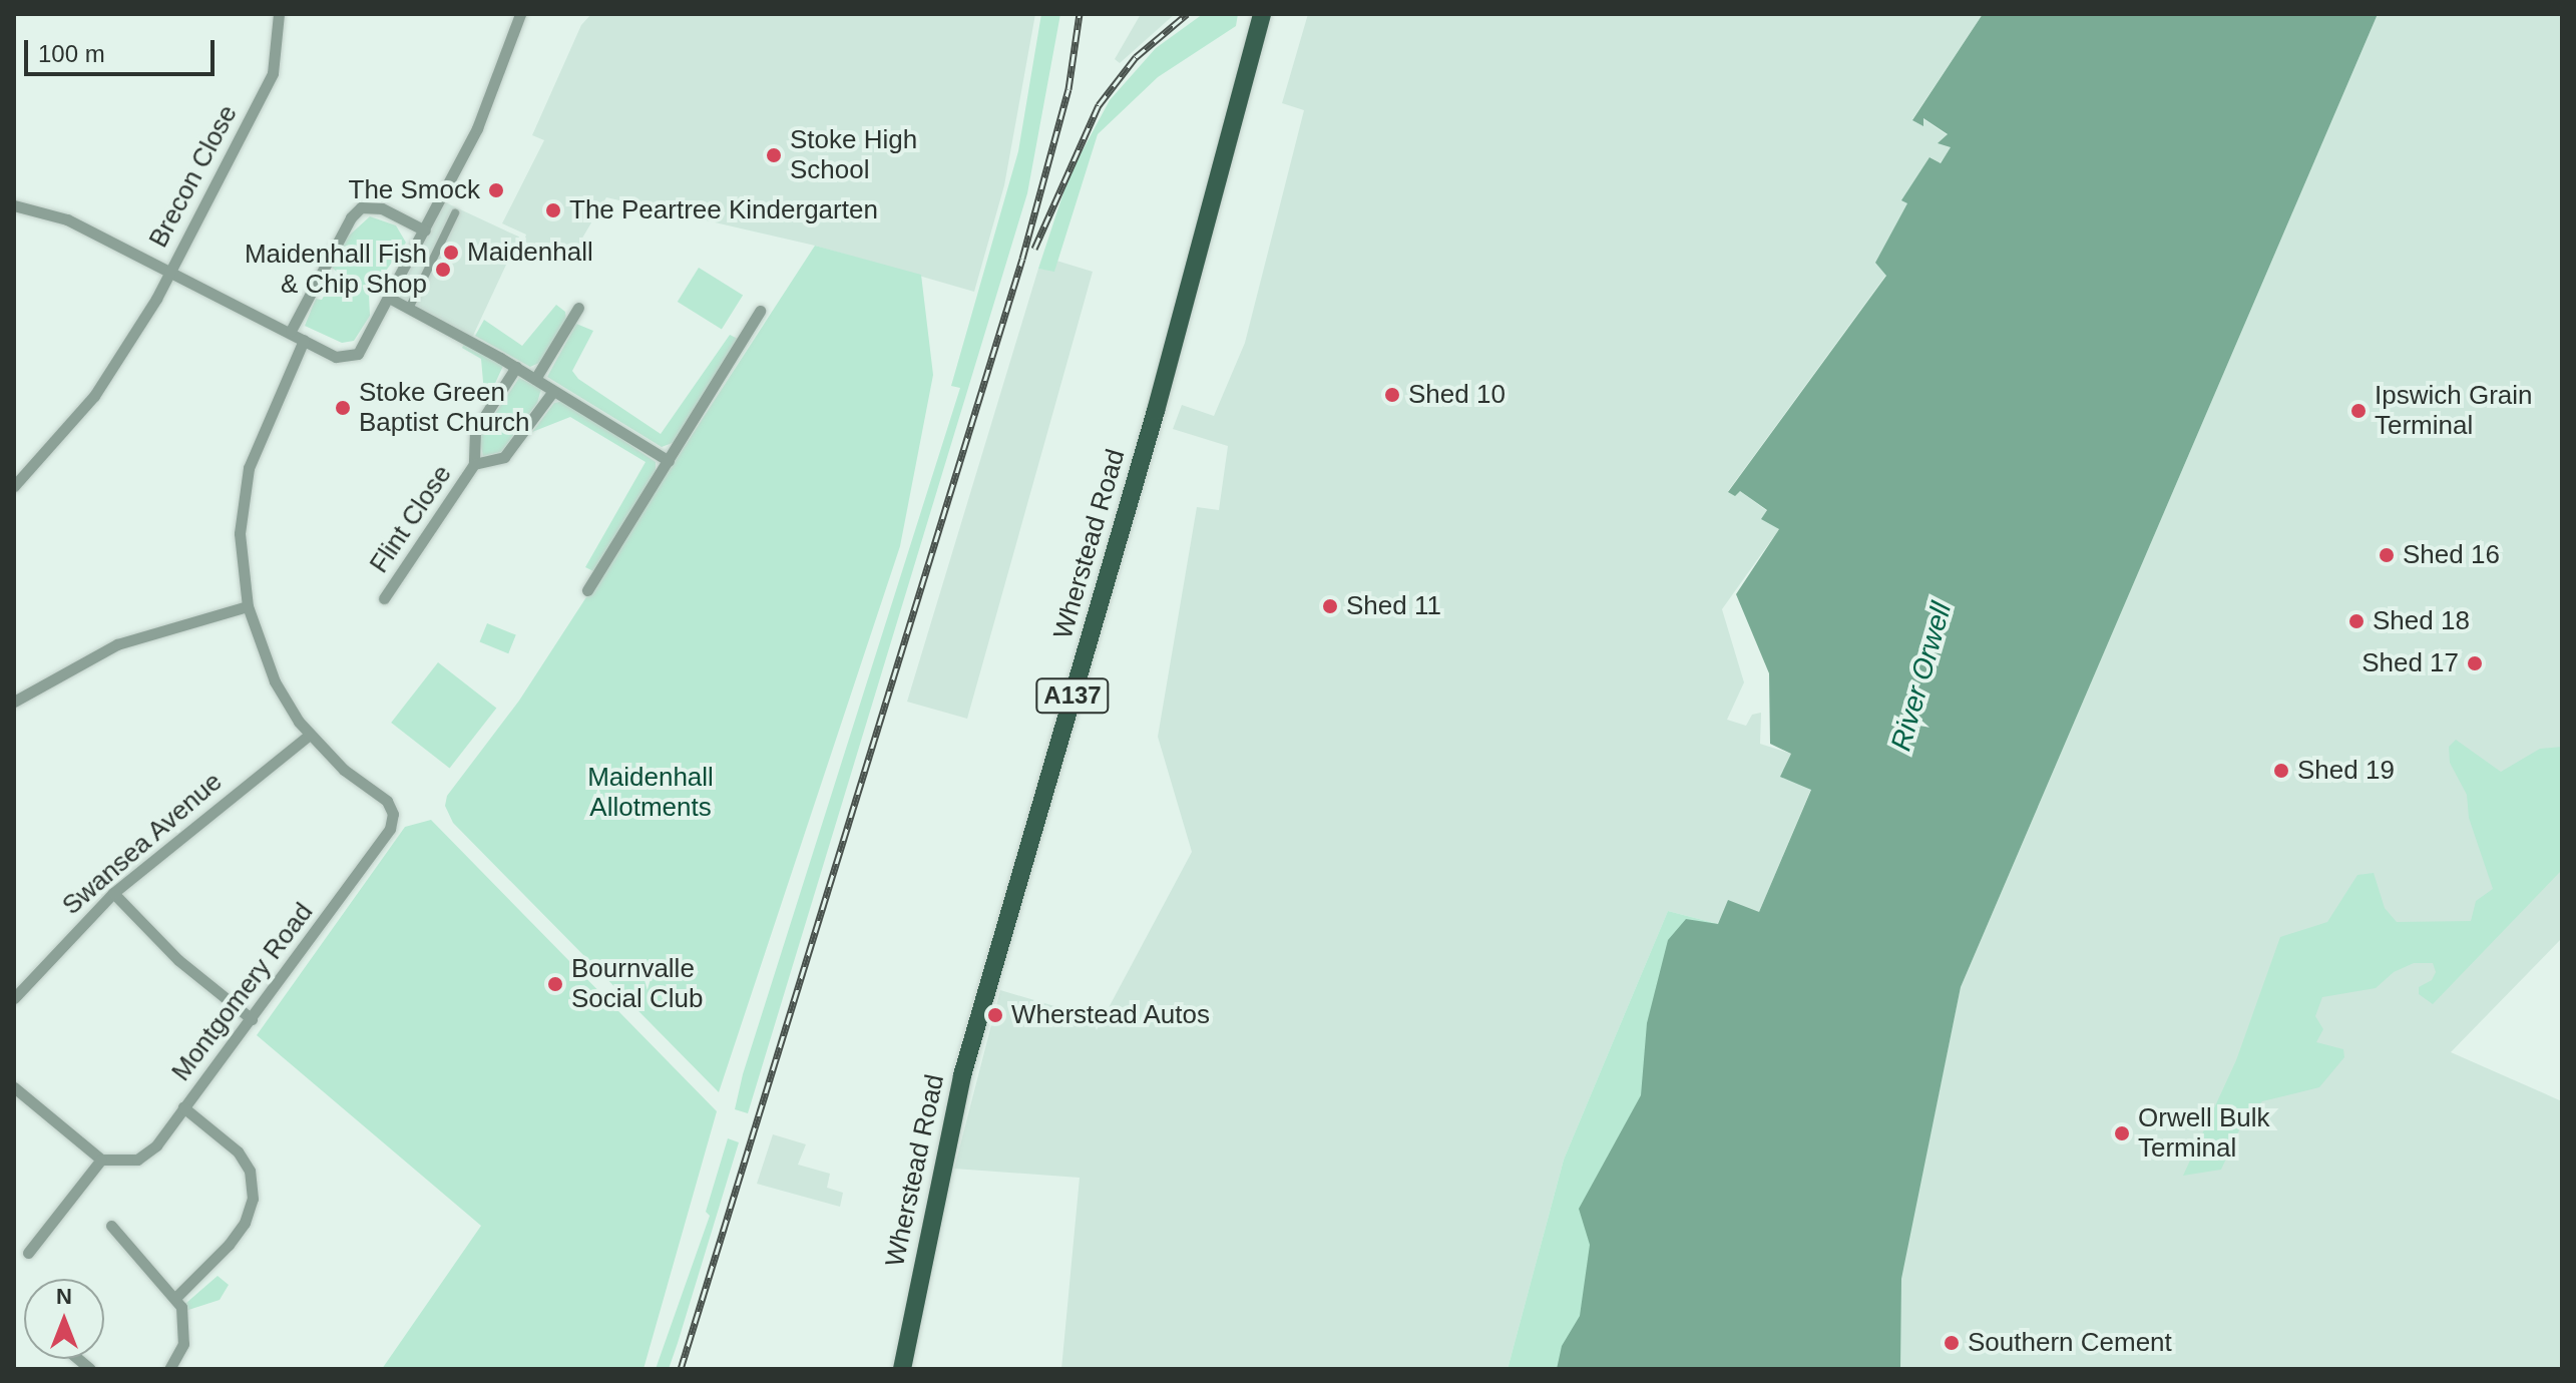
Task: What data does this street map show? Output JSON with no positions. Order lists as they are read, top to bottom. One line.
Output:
{"streets":{"main road":["Wherstead Road","A137"],"street":["Brecon Close","Flint Close","Swansea Avenue","Montgomery Road"]},"crossings":[["Swansea Avenue","Montgomery Road"]],"water":["River Orwell"],"parks":["Maidenhall Allotments"],"places":["Stoke High School","The Smock","The Peartree Kindergarten","Maidenhall","Maidenhall Fish & Chip Shop","Shed 10","Stoke Green Baptist Church","Ipswich Grain Terminal","Shed 16","Shed 11","Shed 18","Shed 17","Shed 19","Bournvalle Social Club","Wherstead Autos","Orwell Bulk Terminal","Southern Cement"],"scale_bar":"100 m","north":"top"}
